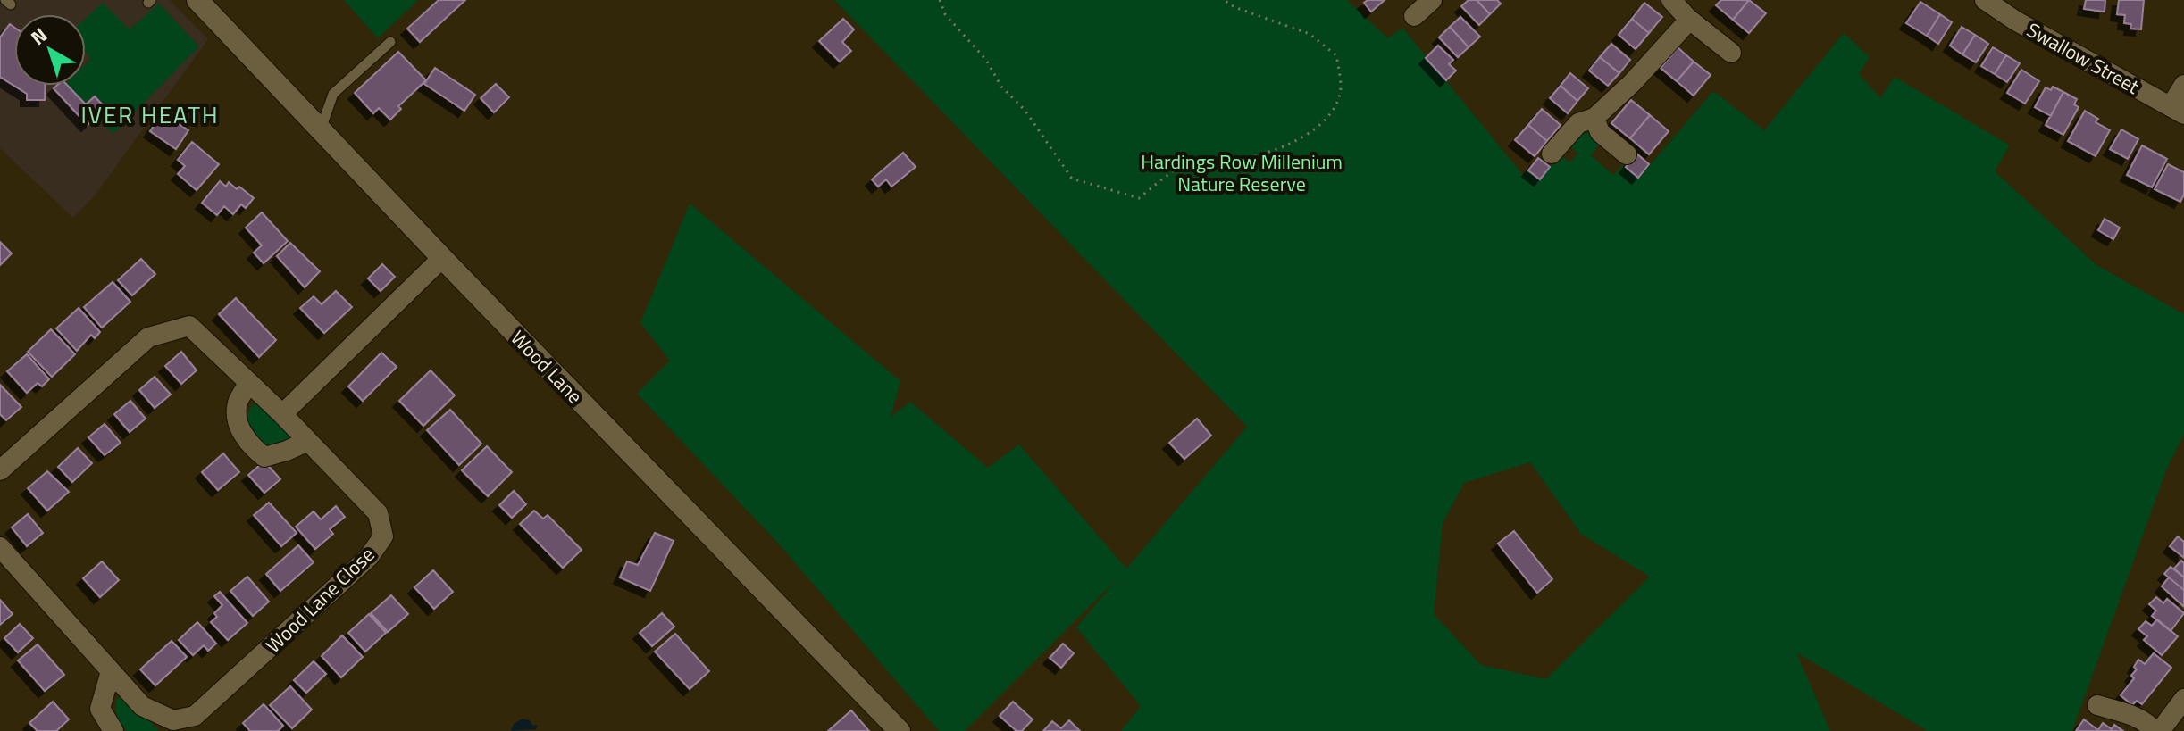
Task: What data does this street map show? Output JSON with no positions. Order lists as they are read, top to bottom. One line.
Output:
{"streets":{"street":["Swallow Street","Wood Lane","Wood Lane Close"]},"districts":["IVER HEATH"],"parks":["Hardings Row Millenium Nature Reserve"],"north":"top left"}
